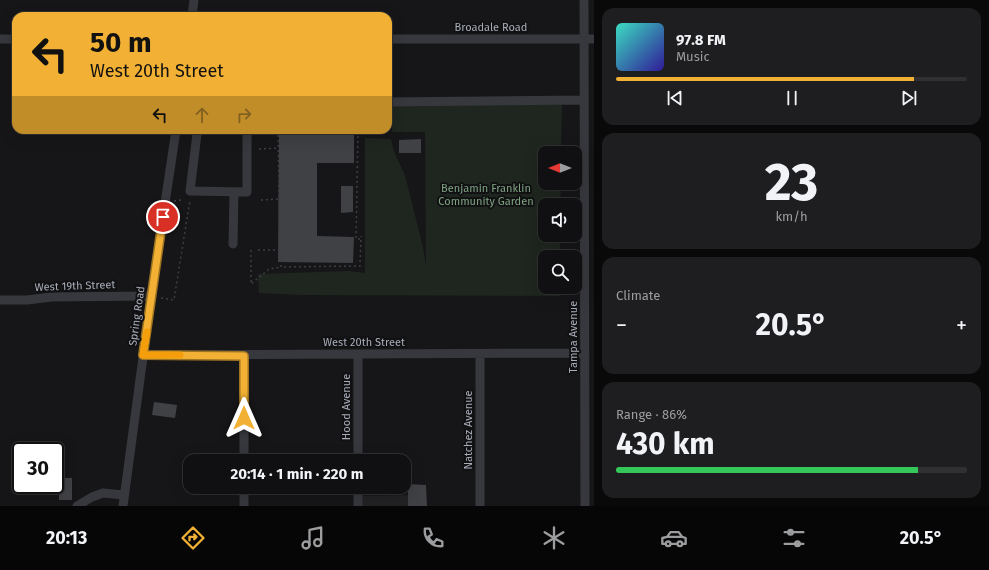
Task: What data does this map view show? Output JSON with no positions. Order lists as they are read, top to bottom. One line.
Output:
{"streets":{"street":["Broadale Road","West 19th Street","Spring Road","Tampa Avenue","West 20th Street","Hood Avenue","Natchez Avenue"]},"crossings":[["Broadale Road","Tampa Avenue"],["West 19th Street","Spring Road"],["Spring Road","West 20th Street"],["Tampa Avenue","West 20th Street"],["West 20th Street","Hood Avenue"],["West 20th Street","Natchez Avenue"]],"parks":["Benjamin Franklin Community Garden"],"north":"left","page":{"turn":["50 m","West 20th Street"],"song":["97.8 FM","Music"],"tile":[["23","km/h"],"Climate",["Range · 86%","430 km"]],"heat":["−","20.5°","+"],"limit":"30","trip":"20:14 · 1 min · 220 m","tabs":["20:13","20.5°"]}}
